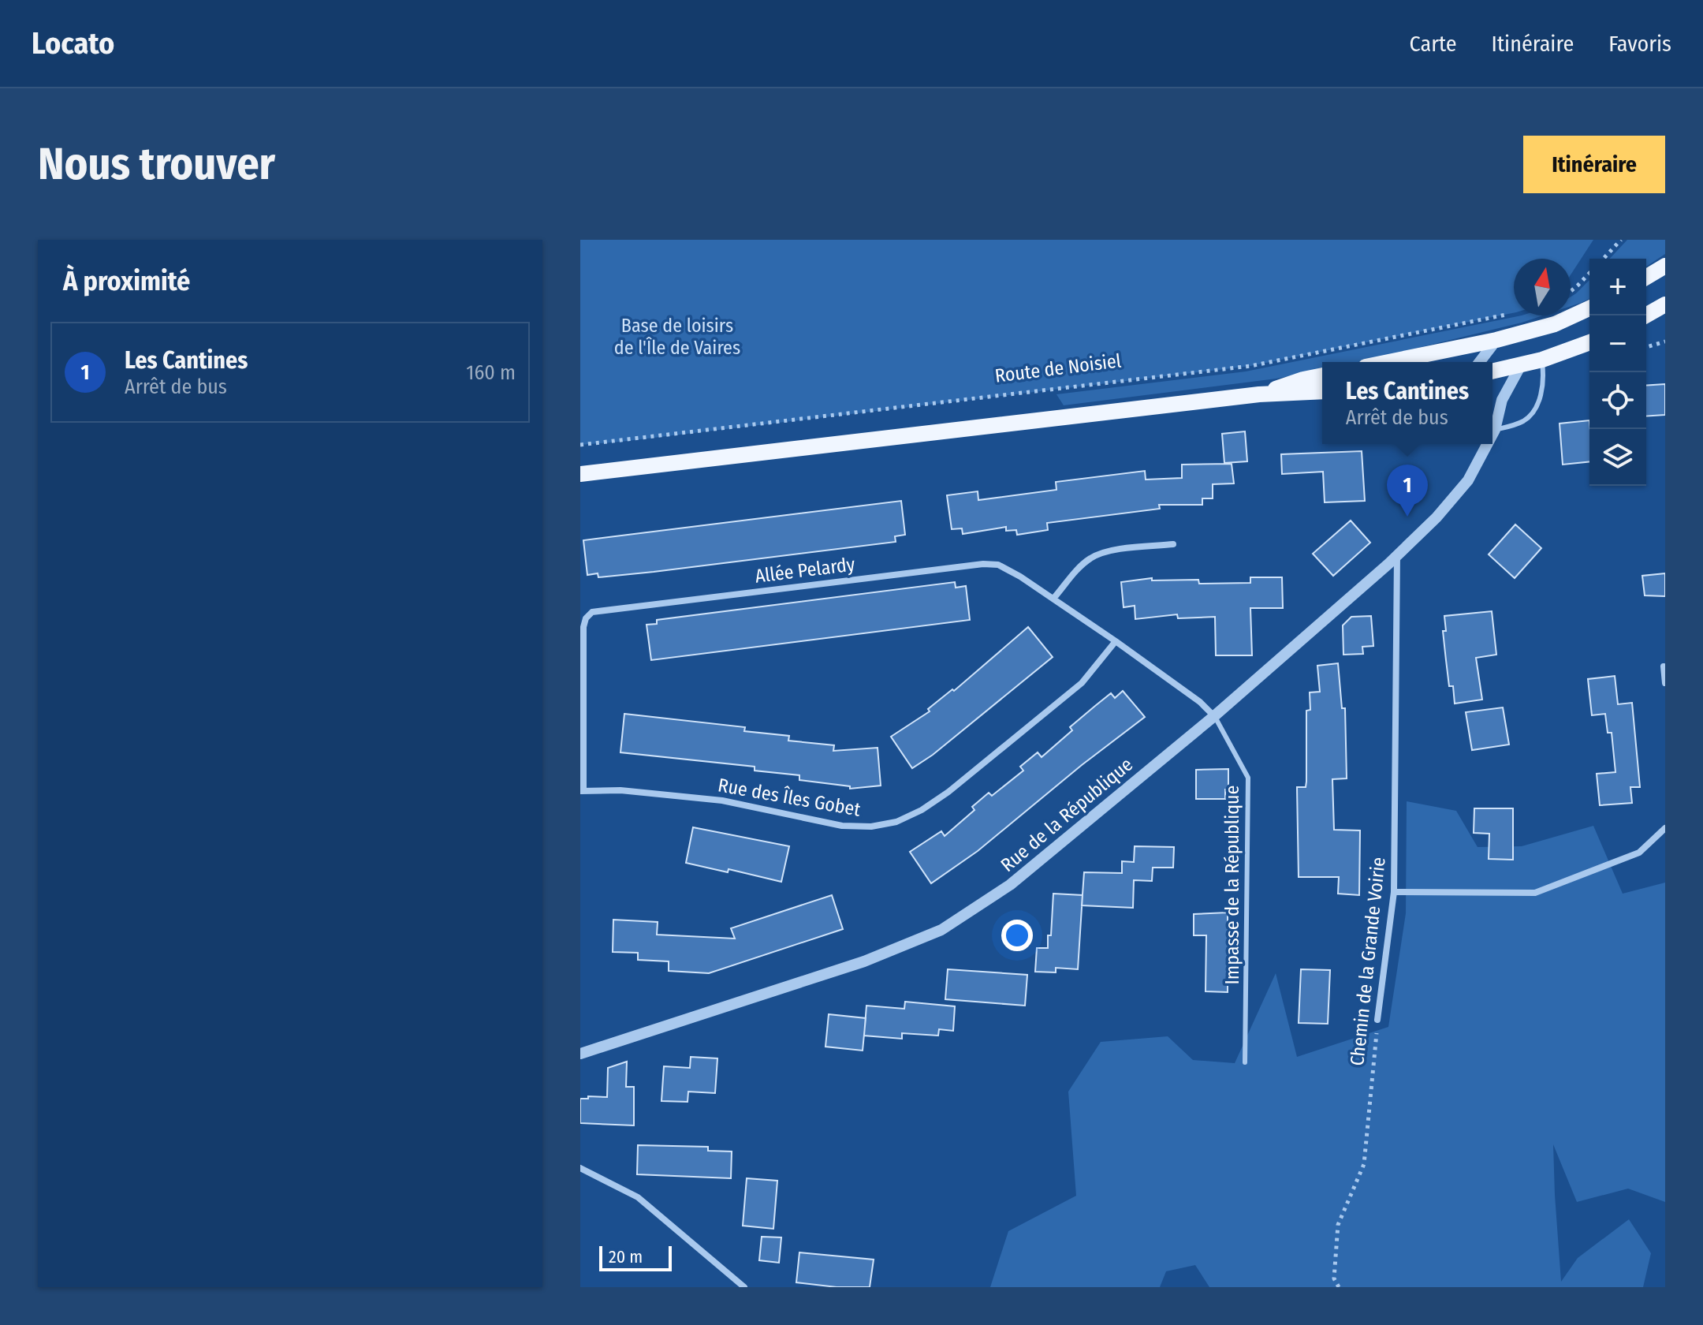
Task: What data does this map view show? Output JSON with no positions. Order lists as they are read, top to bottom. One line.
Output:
{"streets":{"street":["Allée Pelardy","Rue des Îles Gobet","Rue de la République","Chemin de la Grande Voirie"],"lane":["Impasse de la République"],"path":["Route de Noisiel"]},"crossings":[["Allée Pelardy","Rue des Îles Gobet"],["Rue de la République","Impasse de la République"],["Rue de la République","Chemin de la Grande Voirie"]],"parks":["Base de loisirs de l'Île de Vaires"],"scale_bar":"20 m","north":"top","page":{"header":"Locato","nav":["Carte","Itinéraire","Favoris"],"buttons":"Itinéraire","title":"Nous trouver","heading":"À proximité","map_buttons":["+","−"],"list":[{"mark":"1","name":"Les Cantines","note":"Arrêt de bus","value":"160 m"}],"popup":["Les Cantines","Arrêt de bus"],"pins":"1","scale":"20 m"}}
